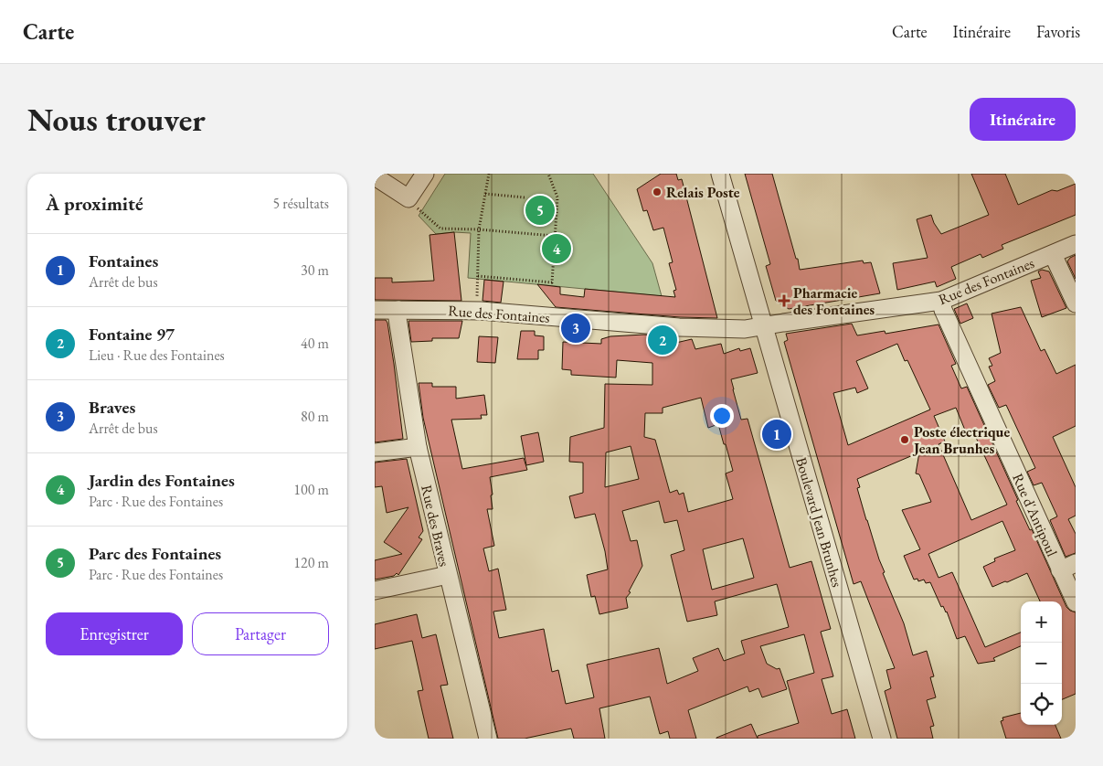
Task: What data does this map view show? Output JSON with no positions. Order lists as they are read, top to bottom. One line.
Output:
{"streets":{"street":["Rue des Fontaines","Rue d'Antipoul","Boulevard Jean Brunhes","Rue des Braves"]},"crossings":[["Rue des Fontaines","Rue d'Antipoul"],["Rue des Fontaines","Boulevard Jean Brunhes"],["Rue des Fontaines","Rue des Braves"]],"places":{"other":["Relais Poste","Poste électrique Jean Brunhes"],"health":["Pharmacie des Fontaines"]},"page":{"header":"Carte","nav":["Carte","Itinéraire","Favoris"],"buttons":["Itinéraire",["Enregistrer","Partager"]],"title":"Nous trouver","heading":["À proximité","5 résultats"],"pins":["5","4","3","2","1"],"list":[{"mark":"1","name":"Fontaines","note":"Arrêt de bus","value":"30 m"},{"mark":"2","name":"Fontaine 97","note":"Lieu · Rue des Fontaines","value":"40 m"},{"mark":"3","name":"Braves","note":"Arrêt de bus","value":"80 m"},{"mark":"4","name":"Jardin des Fontaines","note":"Parc · Rue des Fontaines","value":"100 m"},{"mark":"5","name":"Parc des Fontaines","note":"Parc · Rue des Fontaines","value":"120 m"}],"map_buttons":["+","−"]}}
